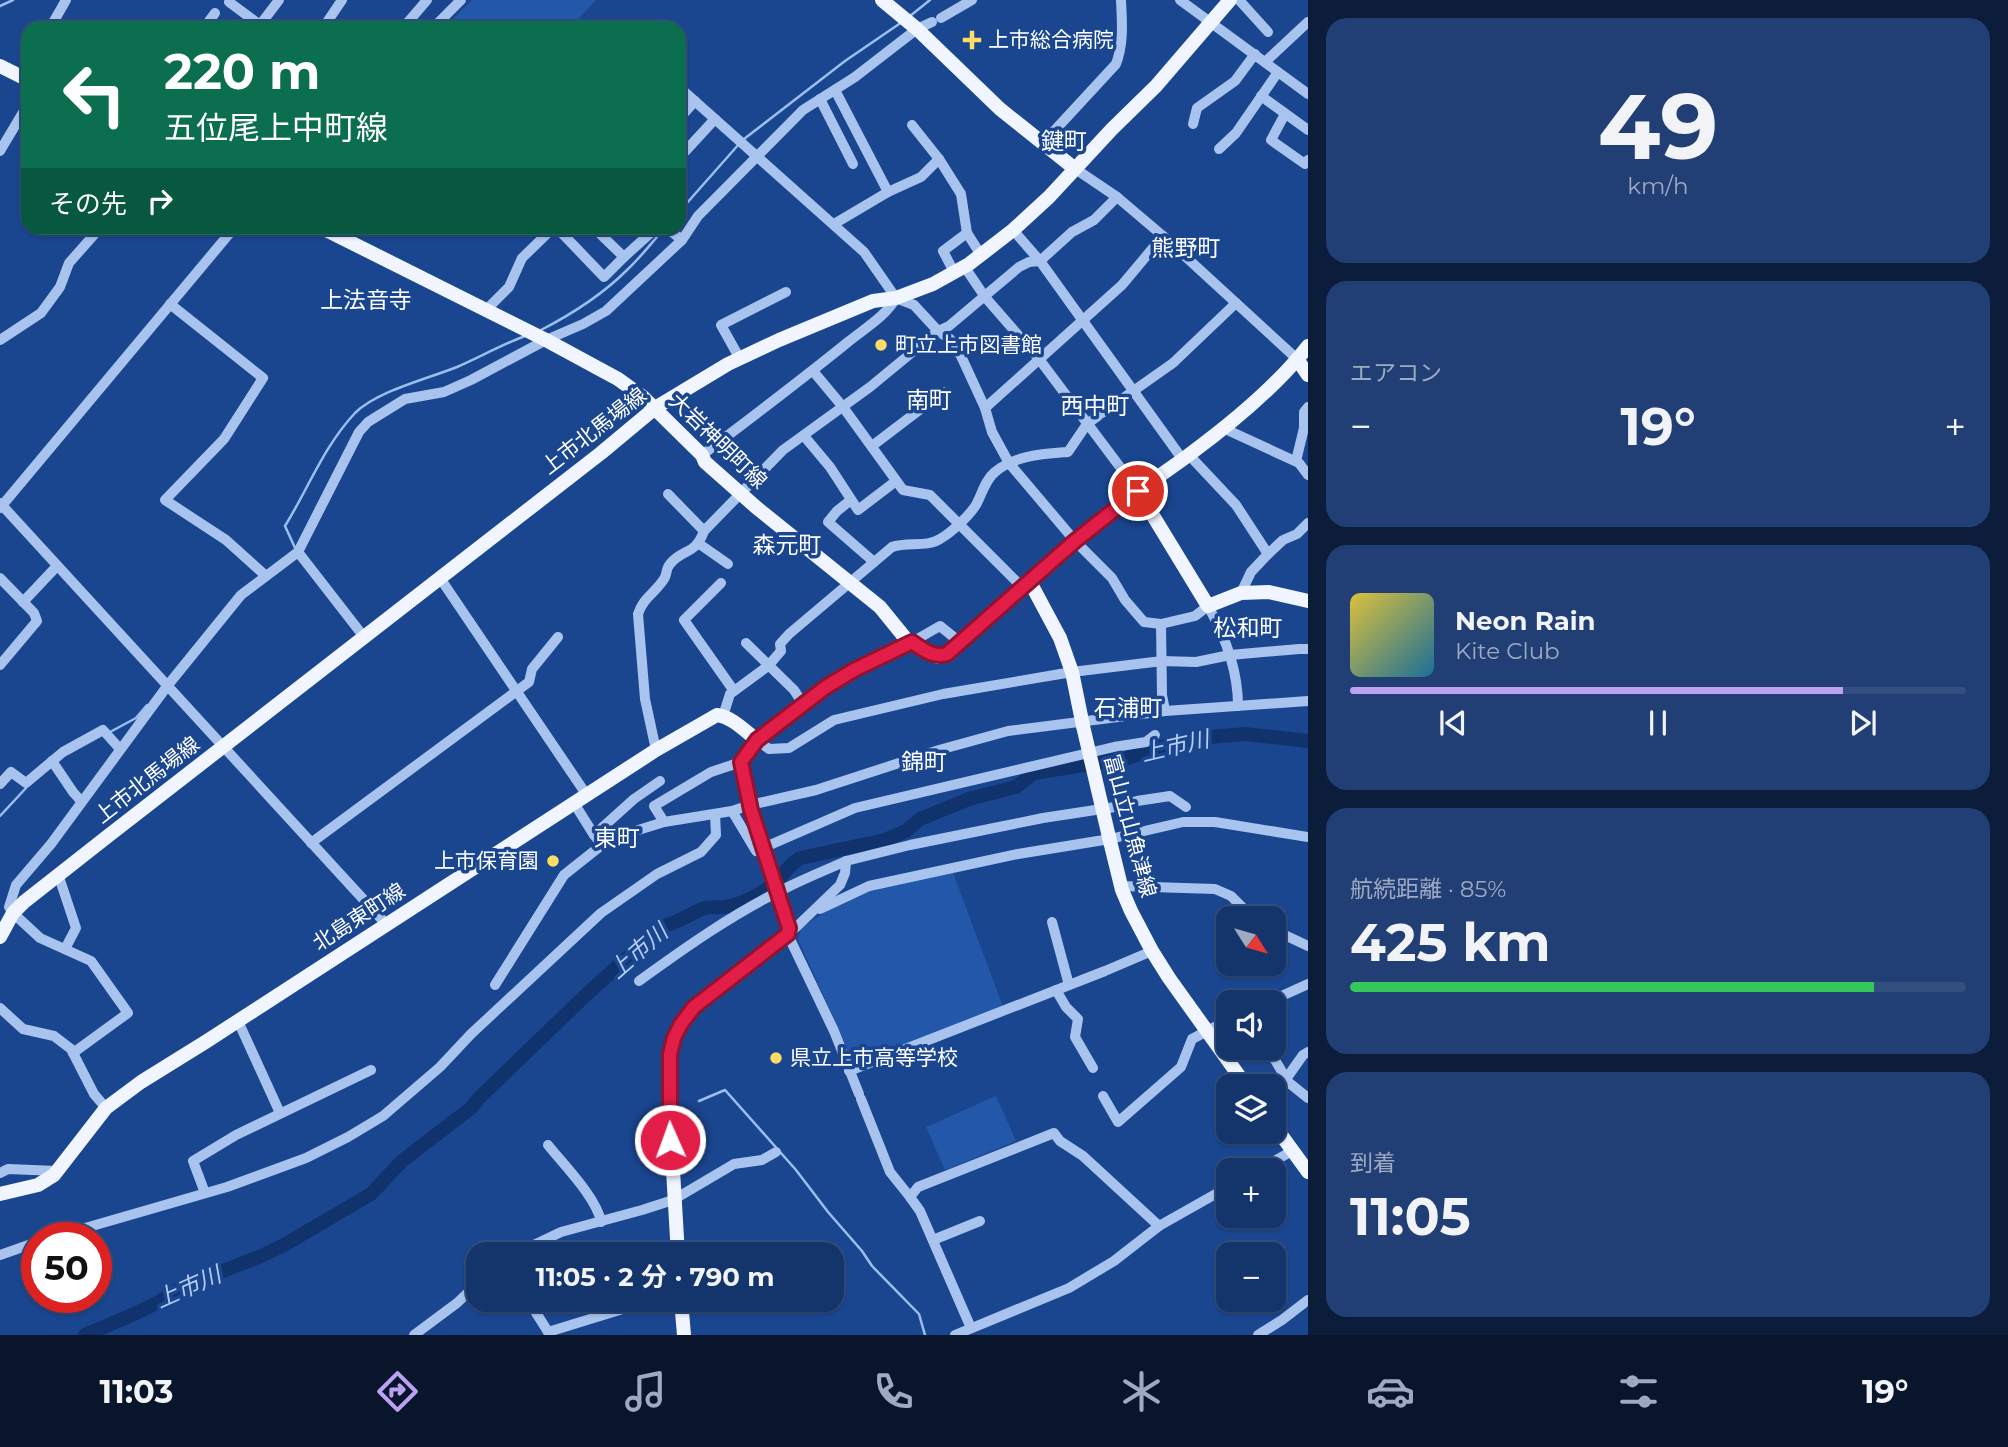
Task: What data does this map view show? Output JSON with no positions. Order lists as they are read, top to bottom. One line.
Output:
{"streets":{"main road":["上市北馬場線","大岩神明町線","富山立山魚津線","北島東町線"]},"crossings":[["上市北馬場線","大岩神明町線"]],"districts":["鍵町","熊野町","上法音寺","南町","西中町","森元町","松和町","石浦町","錦町","東町"],"water":["上市川"],"places":{"health":["上市総合病院"],"other":["町立上市図書館","上市保育園","県立上市高等学校"]},"north":"bottom right","page":{"tile":[["49","km/h"],"エアコン",["航続距離 · 85%","425 km"],["到着","11:05"]],"turn":["220 m","五位尾上中町線"],"then":"その先","heat":["−","19°","+"],"song":["Neon Rain","Kite Club"],"map_buttons":["+","−"],"limit":"50","trip":"11:05 · 2 分 · 790 m","tabs":["11:03","19°"]}}
